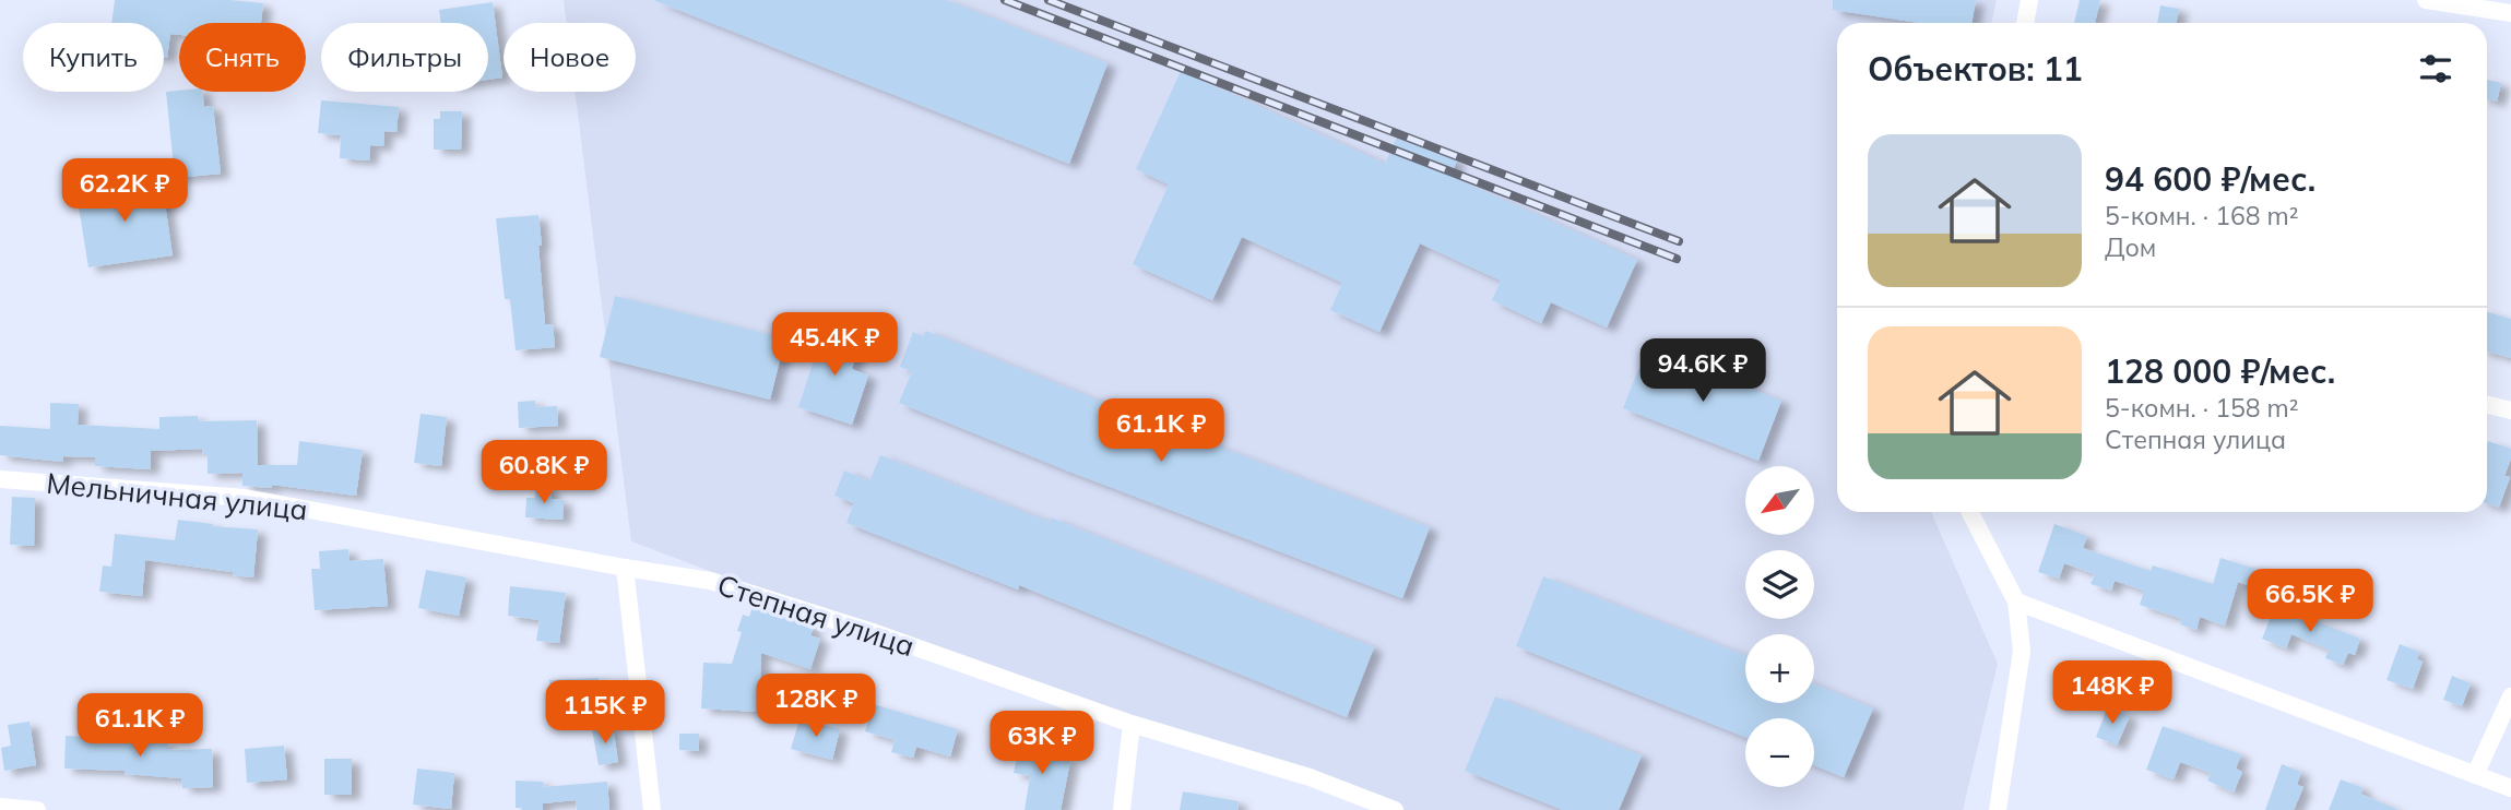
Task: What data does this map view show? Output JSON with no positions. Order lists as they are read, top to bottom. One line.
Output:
{"streets":{"street":["Мельничная улица","Степная улица"]},"crossings":[["Мельничная улица","Степная улица"]],"north":"bottom left","page":{"chip":["Купить","Снять","Фильтры","Новое"],"heading":"Объектов: 11","list":[{"name":"94 600 ₽/мес.","note":"5-комн. · 168 m² · Дом"},{"name":"128 000 ₽/мес.","note":"5-комн. · 158 m² · Степная улица"}],"price":["62.2K ₽","45.4K ₽","94.6K ₽","61.1K ₽","60.8K ₽","66.5K ₽","148K ₽","128K ₽","115K ₽","61.1K ₽","63K ₽"],"map_buttons":["+","−"]}}
